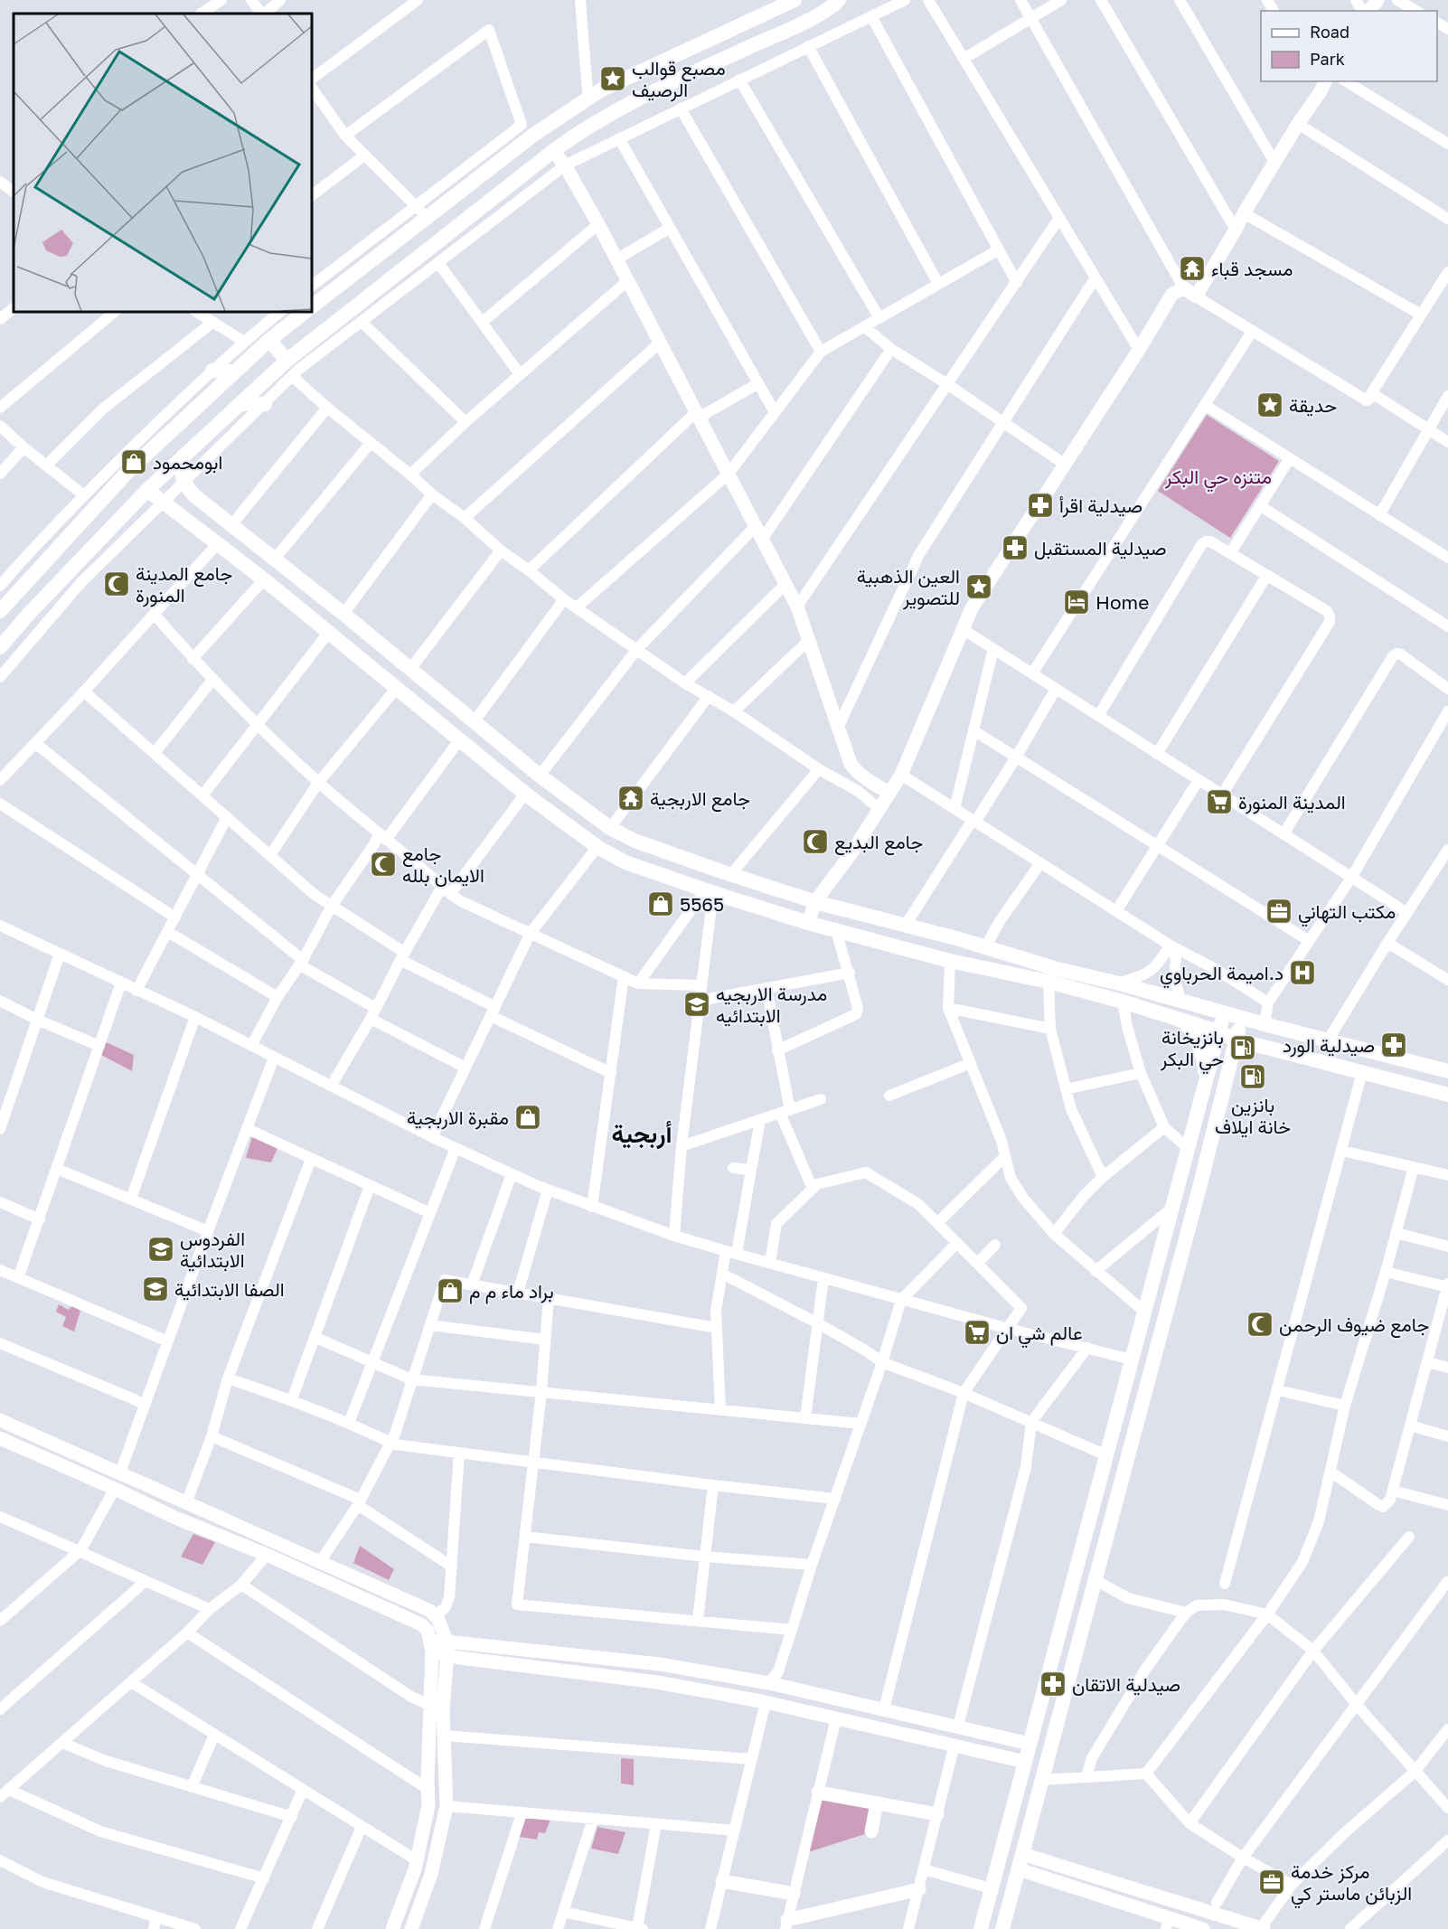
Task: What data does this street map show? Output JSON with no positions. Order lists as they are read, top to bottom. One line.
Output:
{"districts":["أربجية"],"parks":["متنزه حي البكر"],"places":{"place":["مصبع قوالب الرصيف","حديقة","العين الذهبية للتصوير"],"temple":["مسجد قباء","جامع الاربجية"],"shop":["ابومحمود","5565","مقبرة الاربجية","براد ماء م م"],"pharmacy":["صيدلية اقرأ","صيدلية المستقبل","صيدلية الورد","صيدلية الاتقان"],"mosque":["جامع المدينة المنورة","جامع البديع","جامع الايمان بلله","جامع ضيوف الرحمن"],"hotel":["Home"],"supermarket":["المدينة المنورة","عالم شي ان"],"office":["مكتب التهاني","مركز خدمة الزبائن ماستر كي"],"hospital":["د.اميمة الحرباوي"],"school or university":["مدرسة الاربجيه الابتدائيه","الفردوس الابتدائية","الصفا الابتدائية"],"fuel station":["بانزيخانة حي البكر","بانزين خانة ايلاف"]},"legend":["Road","Park"]}
